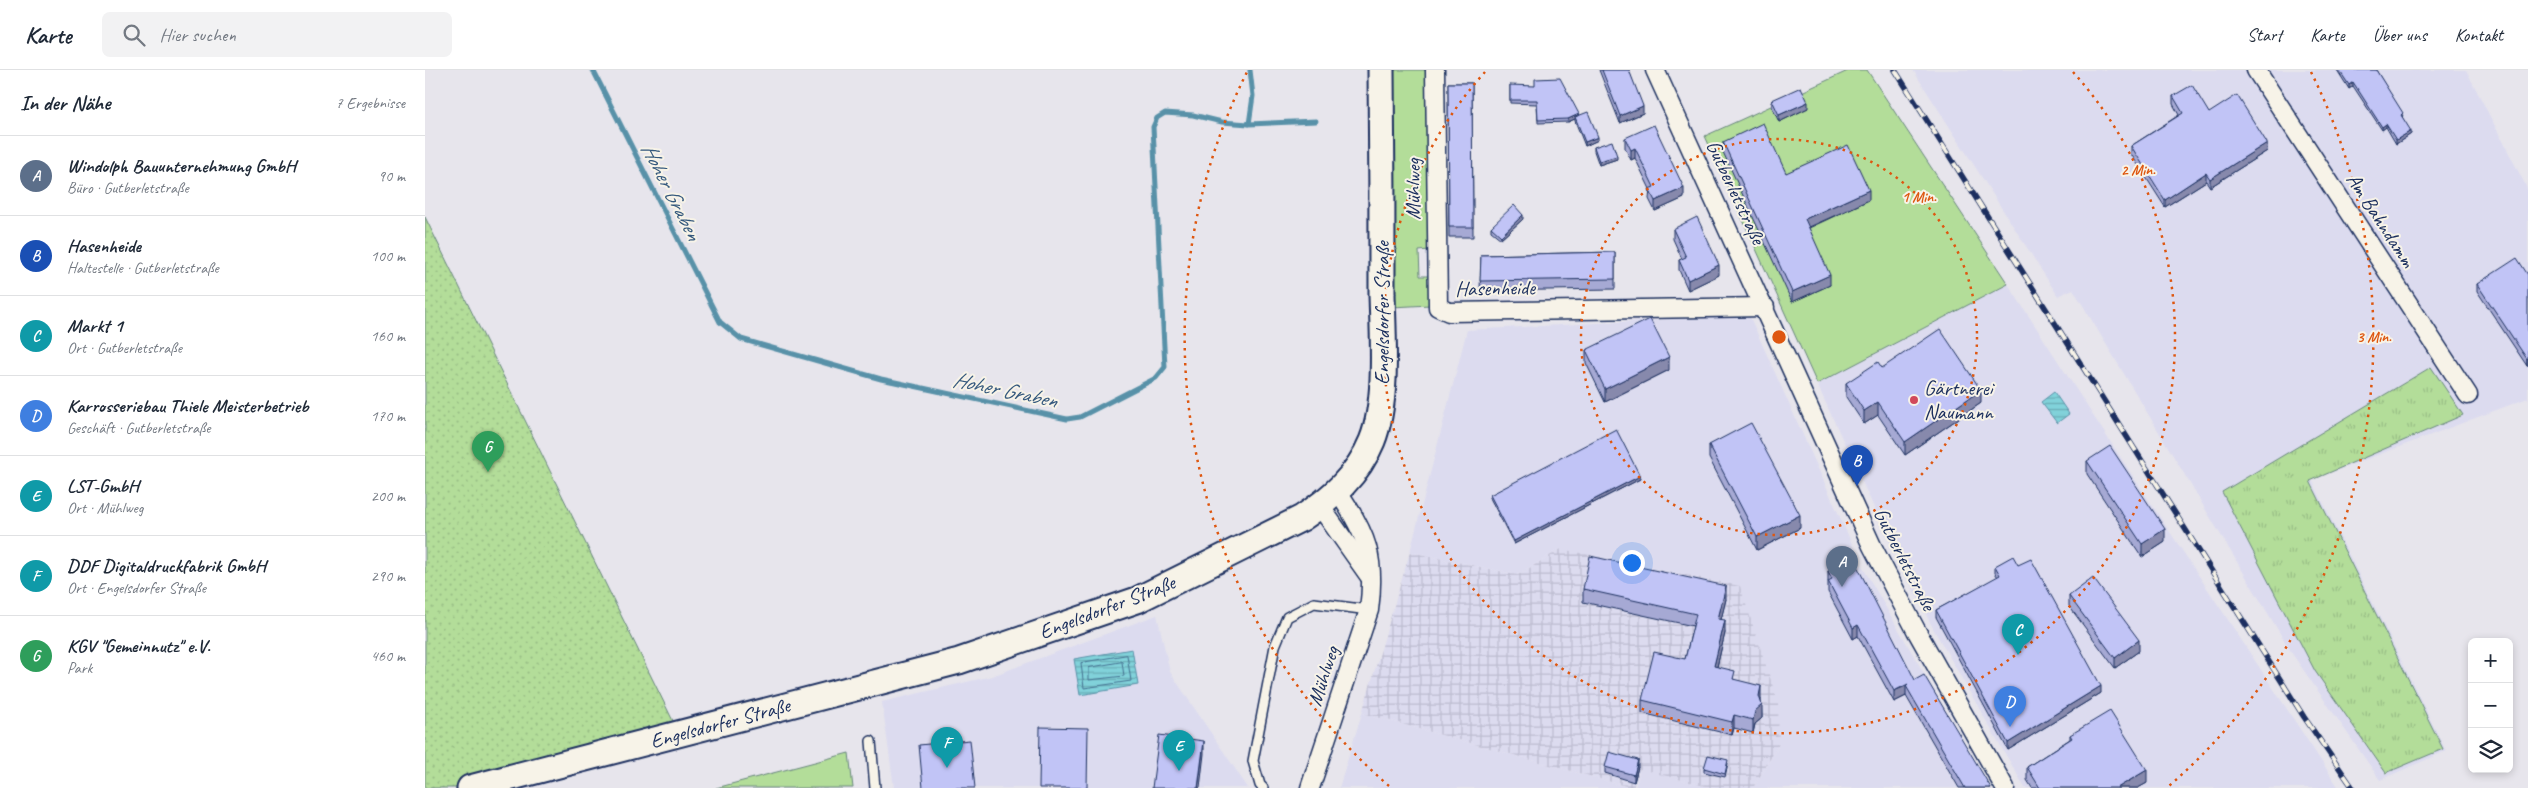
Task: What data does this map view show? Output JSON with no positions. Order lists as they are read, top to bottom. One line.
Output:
{"streets":{"main road":["Engelsdorfer Straße"],"street":["Mühlweg","Gutberletstraße","Am Bahndamm","Hasenheide"]},"crossings":[["Mühlweg","Hasenheide"],["Mühlweg","Engelsdorfer Straße"],["Gutberletstraße","Hasenheide"]],"water":["Hoher Graben"],"places":["Gärtnerei Naumann"],"page":{"header":"Karte","search":"Hier suchen","nav":["Start","Karte","Über uns","Kontakt"],"heading":["In der Nähe","7 Ergebnisse"],"list":[{"mark":"A","name":"Windolph Bauunternehmung GmbH","note":"Büro · Gutberletstraße","value":"90 m"},{"mark":"B","name":"Hasenheide","note":"Haltestelle · Gutberletstraße","value":"100 m"},{"mark":"C","name":"Markt 1","note":"Ort · Gutberletstraße","value":"160 m"},{"mark":"D","name":"Karrosseriebau Thiele Meisterbetrieb","note":"Geschäft · Gutberletstraße","value":"170 m"},{"mark":"E","name":"LST-GmbH","note":"Ort · Mühlweg","value":"200 m"},{"mark":"F","name":"DDF Digitaldruckfabrik GmbH","note":"Ort · Engelsdorfer Straße","value":"290 m"},{"mark":"G","name":"KGV \"Gemeinnutz\" e.V.","note":"Park","value":"460 m"}],"pins":["G","B","A","C","D","F","E"],"map_buttons":["+","−"]},"rings":["2 Min.","1 Min.","3 Min."]}
